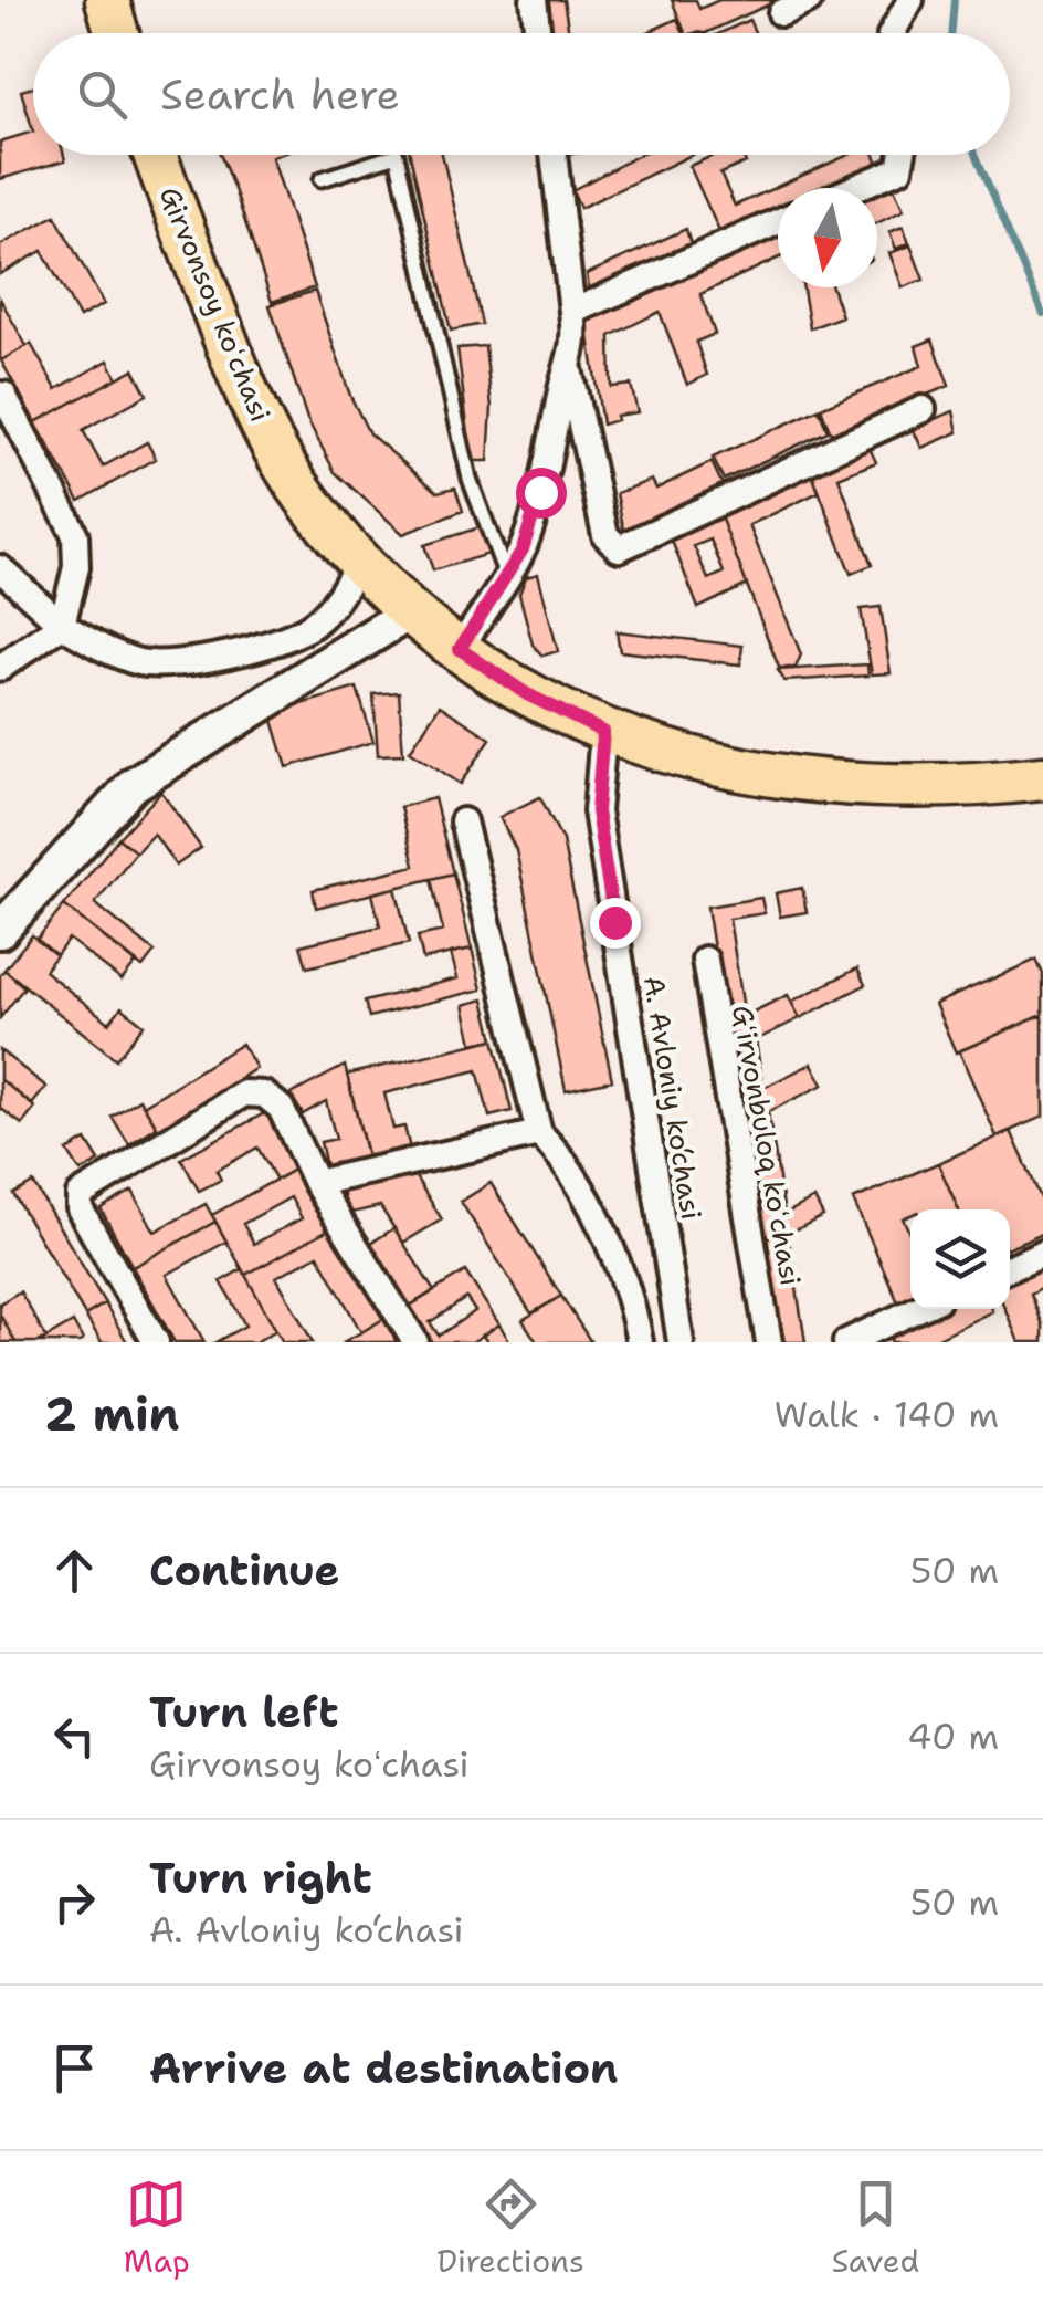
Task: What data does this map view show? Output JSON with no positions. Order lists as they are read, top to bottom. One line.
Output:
{"streets":{"main road":["Girvonsoy koʻchasi"],"street":["A. Avloniy ko‘chasi","Gʻirvonbuloq koʻchasi"]},"crossings":[["Girvonsoy koʻchasi","A. Avloniy ko‘chasi"]],"north":"bottom","page":{"search":"Search here","heading":["2 min","Walk · 140 m"],"list":[["Continue","50 m"],["Turn left","Girvonsoy koʻchasi","40 m"],["Turn right","A. Avloniy ko‘chasi","50 m"],"Arrive at destination"],"nav":["Map","Directions","Saved"]}}
